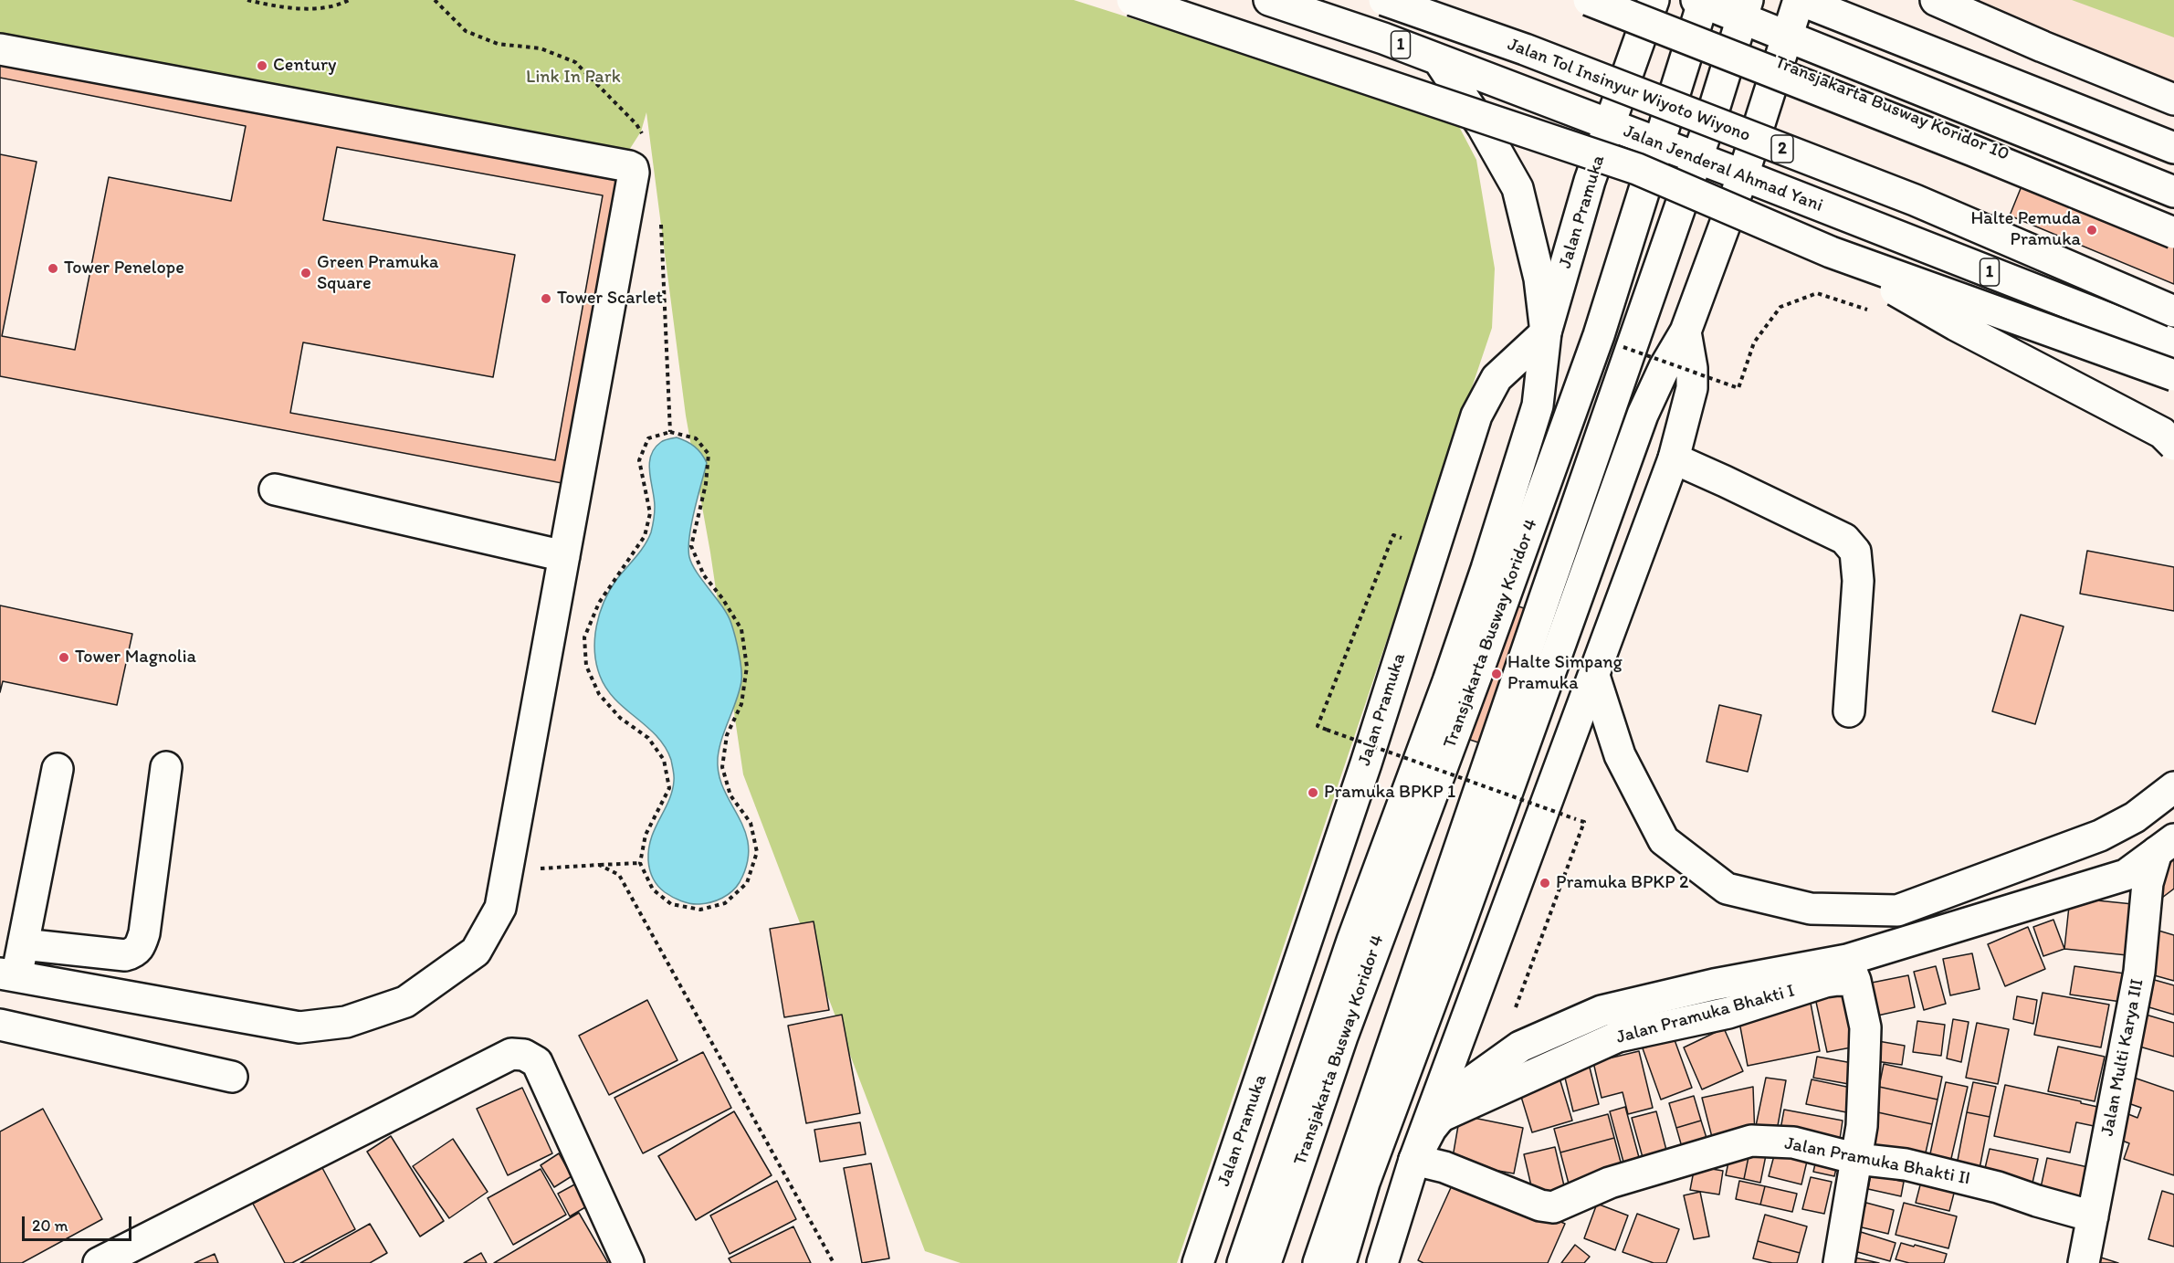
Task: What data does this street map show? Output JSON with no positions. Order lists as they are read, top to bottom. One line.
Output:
{"streets":{"main road":["1","Jalan Tol Insinyur Wiyoto Wiyono","Transjakarta Busway Koridor 10","2","Jalan Jenderal Ahmad Yani","Jalan Pramuka","Transjakarta Busway Koridor 4","Jalan Multi Karya III","Jalan Pramuka Bhakti II"]},"crossings":[["Transjakarta Busway Koridor 10","Jalan Pramuka"],["Transjakarta Busway Koridor 10","Transjakarta Busway Koridor 4"],["Jalan Jenderal Ahmad Yani","Jalan Pramuka"],["Jalan Jenderal Ahmad Yani","Transjakarta Busway Koridor 4"],["Jalan Multi Karya III","Jalan Pramuka Bhakti II"]],"parks":["Link In Park"],"places":["Century","Halte Pemuda Pramuka","Tower Penelope","Green Pramuka Square","Tower Scarlet","Tower Magnolia","Halte Simpang Pramuka","Pramuka BPKP 1","Pramuka BPKP 2"],"scale_bar":"20 m"}
